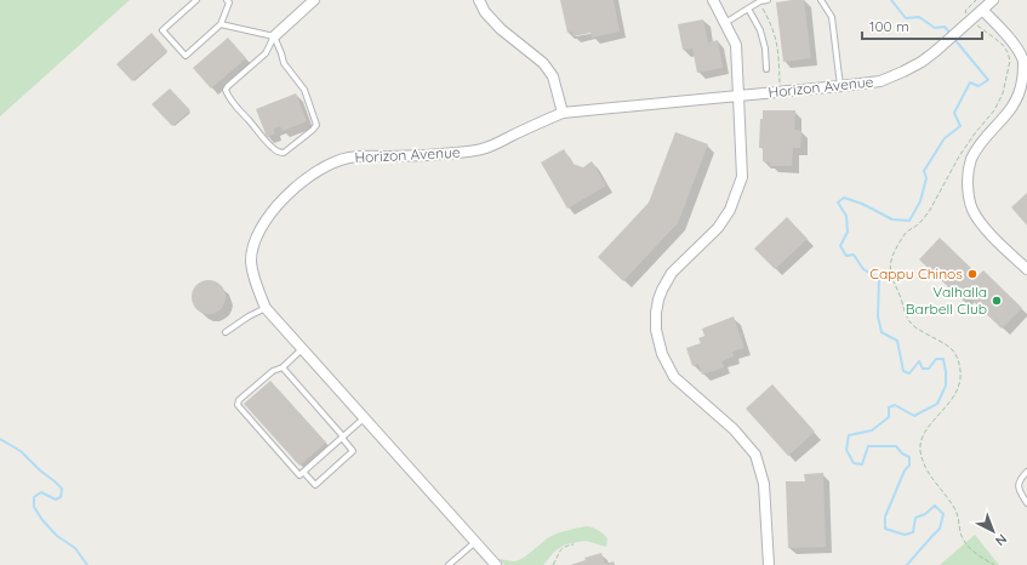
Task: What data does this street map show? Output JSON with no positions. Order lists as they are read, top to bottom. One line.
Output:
{"streets":{"street":["Horizon Avenue"]},"places":["Cappu Chinos","Valhalla Barbell Club"],"scale_bar":"100 m","north":"bottom right"}
